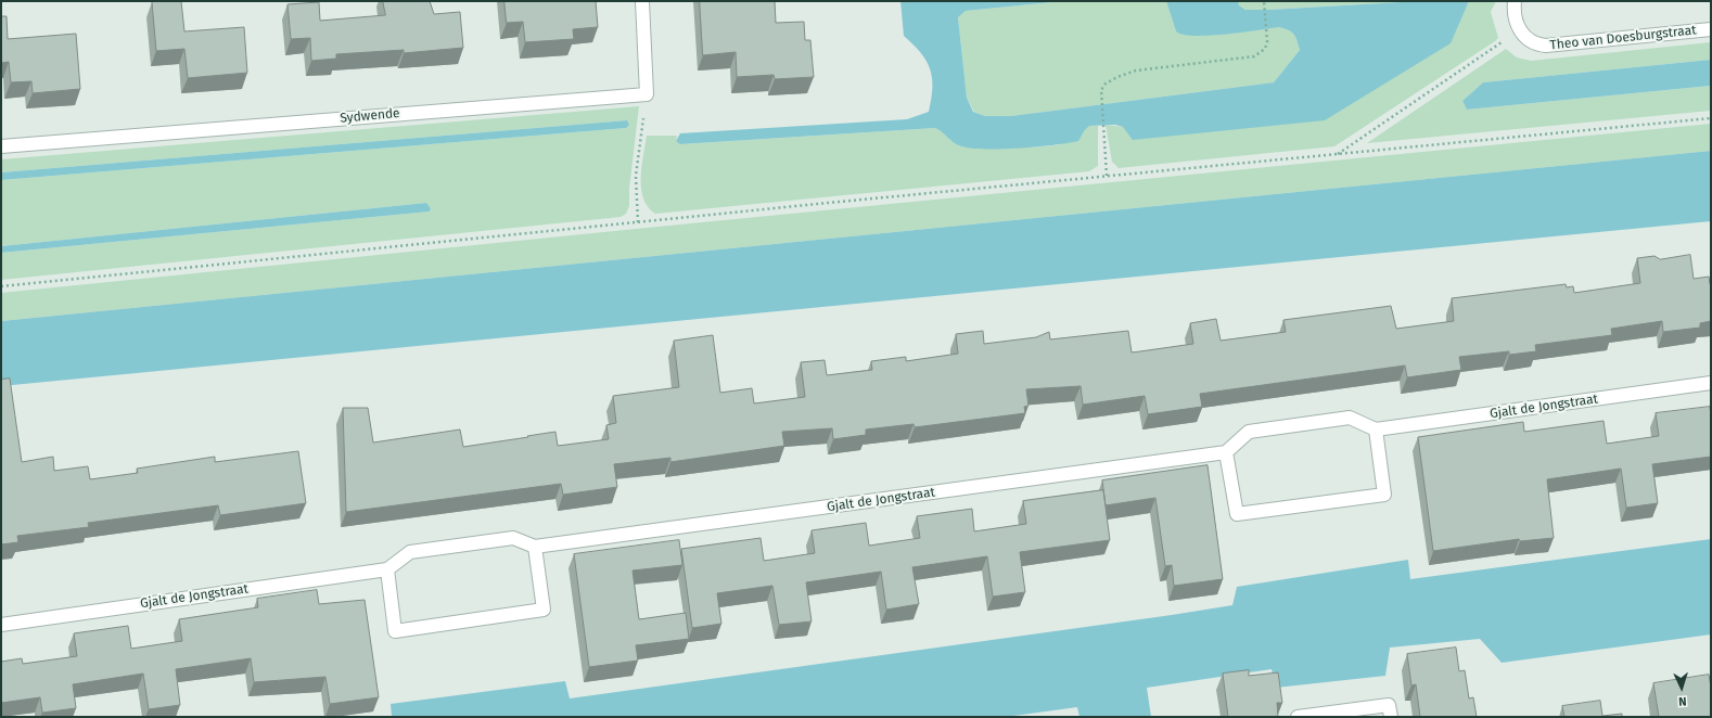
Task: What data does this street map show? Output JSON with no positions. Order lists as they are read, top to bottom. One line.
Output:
{"streets":{"street":["Theo van Doesburgstraat","Sydwende","Gjalt de Jongstraat"]},"north":"bottom"}
